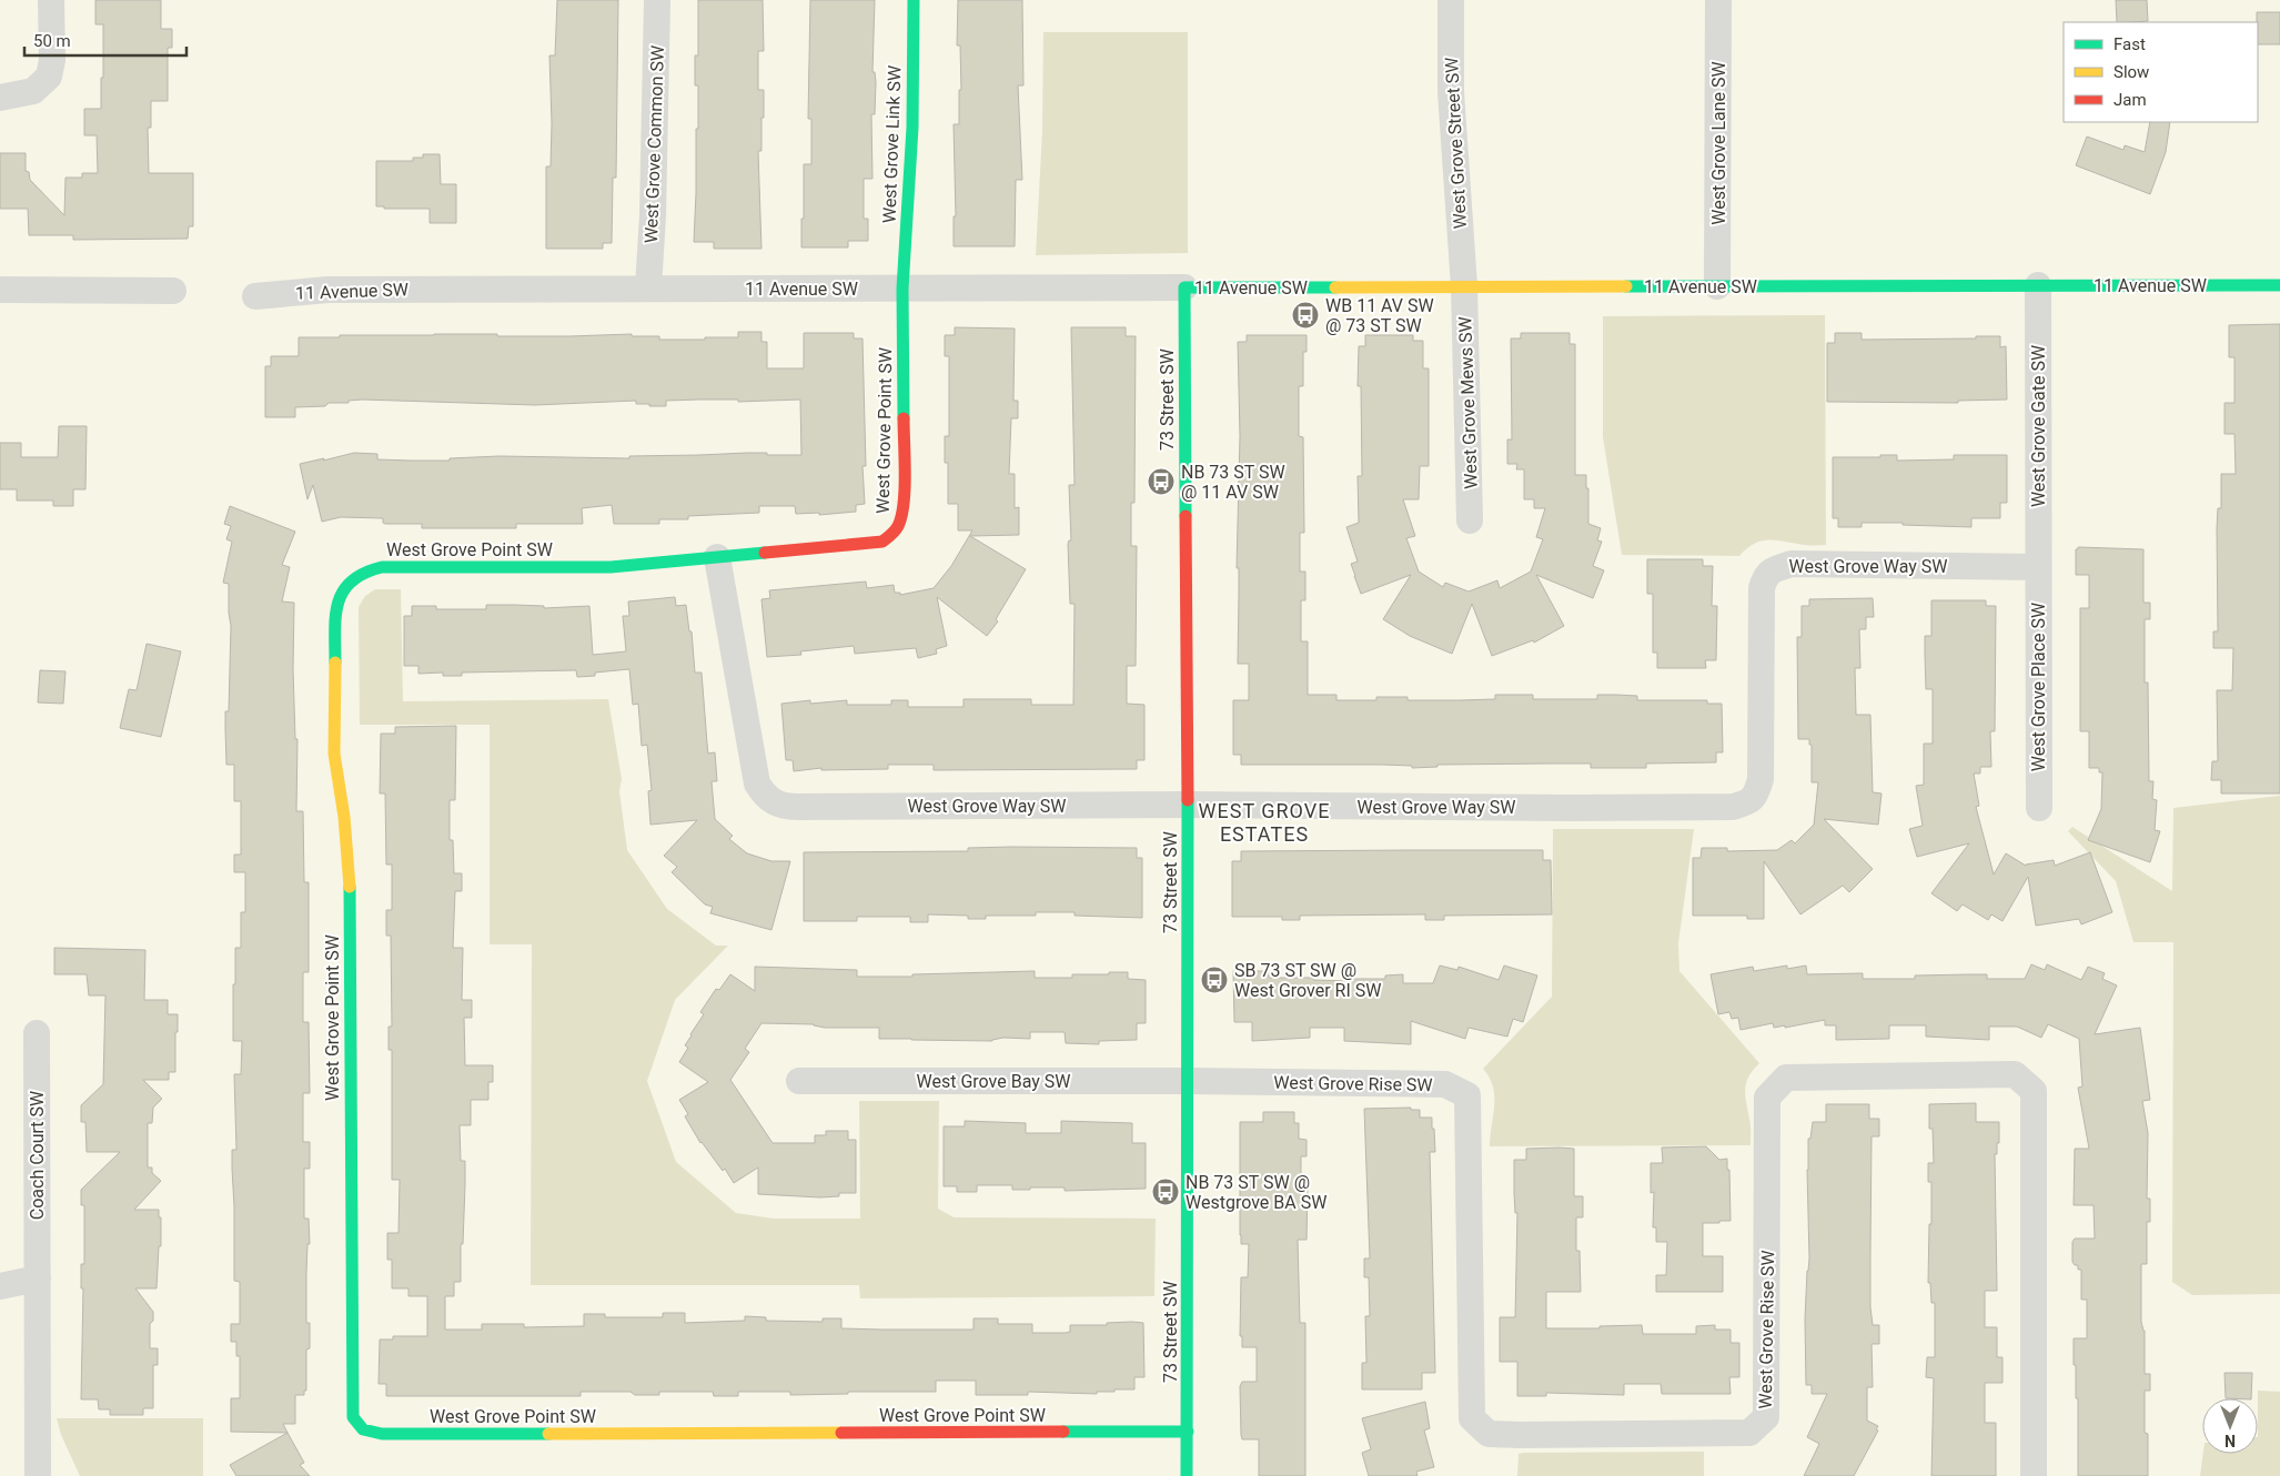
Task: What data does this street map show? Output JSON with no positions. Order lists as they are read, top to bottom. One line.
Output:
{"streets":{"street":["West Grove Street SW","West Grove Lane SW","West Grove Common SW","West Grove Link SW","11 Avenue SW","73 Street SW","West Grove Mews SW","West Grove Gate SW","West Grove Point SW","West Grove Way SW","West Grove Place SW","West Grove Bay SW","West Grove Rise SW","Coach Court SW"]},"crossings":[["West Grove Street SW","11 Avenue SW"],["West Grove Street SW","West Grove Mews SW"],["West Grove Lane SW","11 Avenue SW"],["West Grove Common SW","11 Avenue SW"],["West Grove Link SW","11 Avenue SW"],["West Grove Link SW","West Grove Point SW"],["11 Avenue SW","73 Street SW"],["11 Avenue SW","West Grove Mews SW"],["11 Avenue SW","West Grove Gate SW"],["11 Avenue SW","West Grove Point SW"],["73 Street SW","West Grove Point SW"],["73 Street SW","West Grove Way SW"],["73 Street SW","West Grove Bay SW"],["73 Street SW","West Grove Rise SW"],["West Grove Gate SW","West Grove Way SW"],["West Grove Gate SW","West Grove Place SW"],["West Grove Point SW","West Grove Way SW"],["West Grove Way SW","West Grove Place SW"],["West Grove Bay SW","West Grove Rise SW"]],"districts":["WEST GROVE ESTATES"],"places":{"bus stop":["WB 11 AV SW @ 73 ST SW","NB 73 ST SW @ 11 AV SW","SB 73 ST SW @ West Grover RI SW","NB 73 ST SW @ Westgrove BA SW"]},"legend":["Fast","Slow","Jam"],"scale_bar":"50 m","north":"bottom"}
